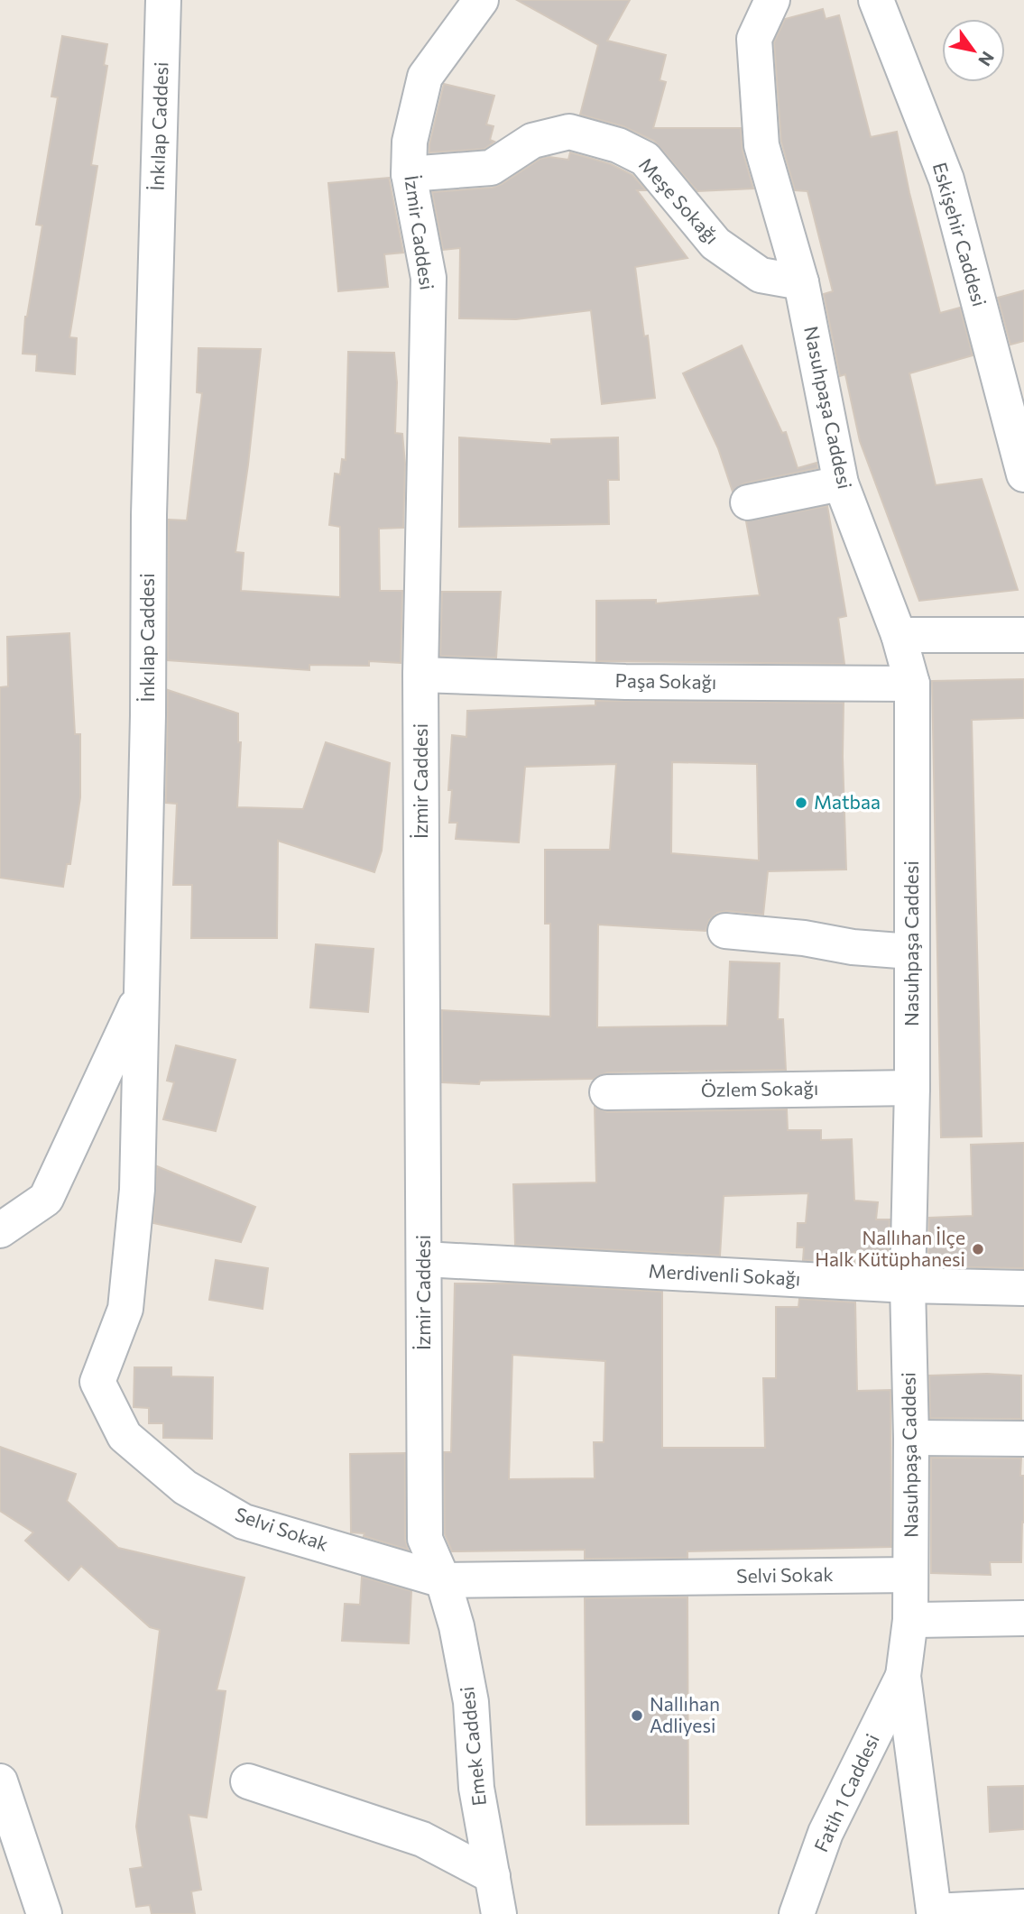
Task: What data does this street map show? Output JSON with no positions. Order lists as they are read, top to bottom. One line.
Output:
{"streets":{"street":["İnkılap Caddesi","Meşe Sokağı","İzmir Caddesi","Eskişehir Caddesi","Nasuhpaşa Caddesi","Paşa Sokağı","Özlem Sokağı","Merdivenli Sokağı","Selvi Sokak","Emek Caddesi","Fatih 1 Caddesi"]},"crossings":[["İnkılap Caddesi","Selvi Sokak"],["Meşe Sokağı","İzmir Caddesi"],["Meşe Sokağı","Nasuhpaşa Caddesi"],["İzmir Caddesi","Paşa Sokağı"],["İzmir Caddesi","Merdivenli Sokağı"],["İzmir Caddesi","Selvi Sokak"],["İzmir Caddesi","Emek Caddesi"],["Nasuhpaşa Caddesi","Paşa Sokağı"],["Nasuhpaşa Caddesi","Özlem Sokağı"],["Nasuhpaşa Caddesi","Merdivenli Sokağı"],["Nasuhpaşa Caddesi","Selvi Sokak"],["Nasuhpaşa Caddesi","Fatih 1 Caddesi"],["Selvi Sokak","Emek Caddesi"]],"places":["Matbaa","Nallıhan İlçe Halk Kütüphanesi","Nallıhan Adliyesi"],"north":"bottom right"}
